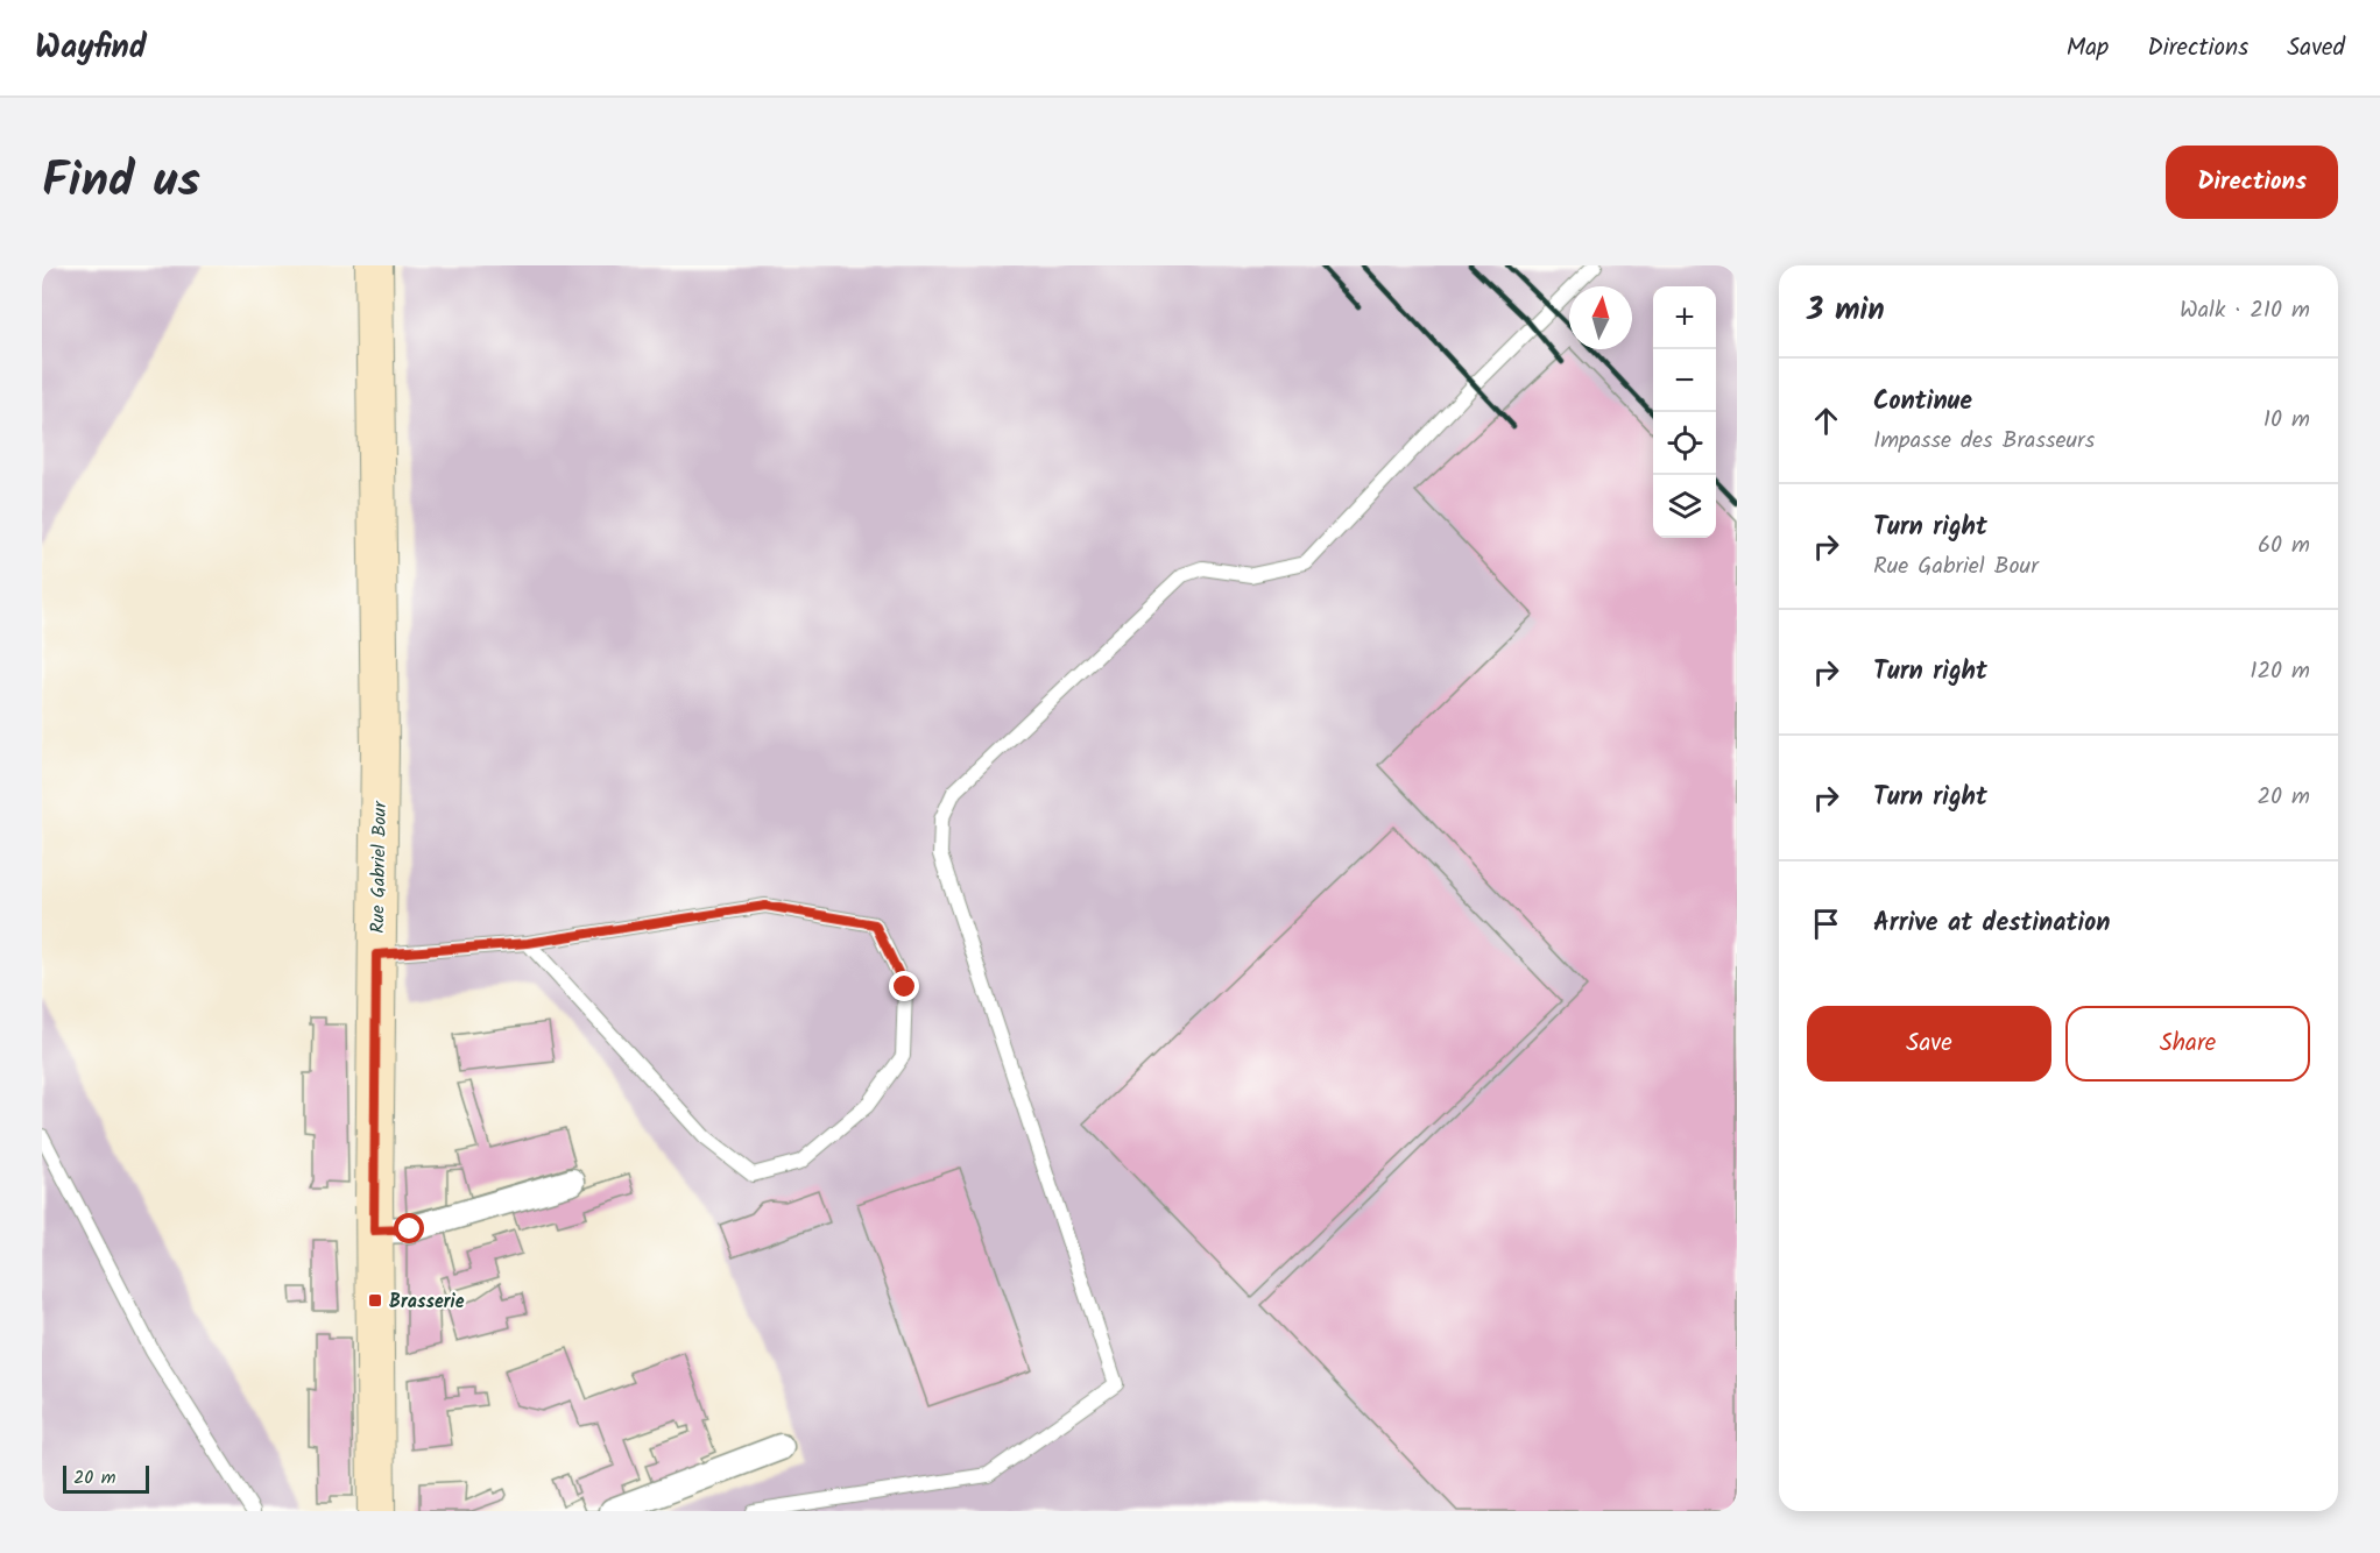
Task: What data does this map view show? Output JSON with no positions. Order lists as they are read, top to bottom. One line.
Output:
{"streets":{"main road":["Rue Gabriel Bour"]},"places":{"transit":["Brasserie"]},"scale_bar":"20 m","north":"top","page":{"header":"Wayfind","nav":["Map","Directions","Saved"],"title":"Find us","buttons":["Directions",["Save","Share"]],"heading":["3 min","Walk · 210 m"],"map_buttons":["+","−"],"list":[["Continue","Impasse des Brasseurs","10 m"],["Turn right","Rue Gabriel Bour","60 m"],["Turn right","120 m"],["Turn right","20 m"],"Arrive at destination"],"scale":"20 m"}}
